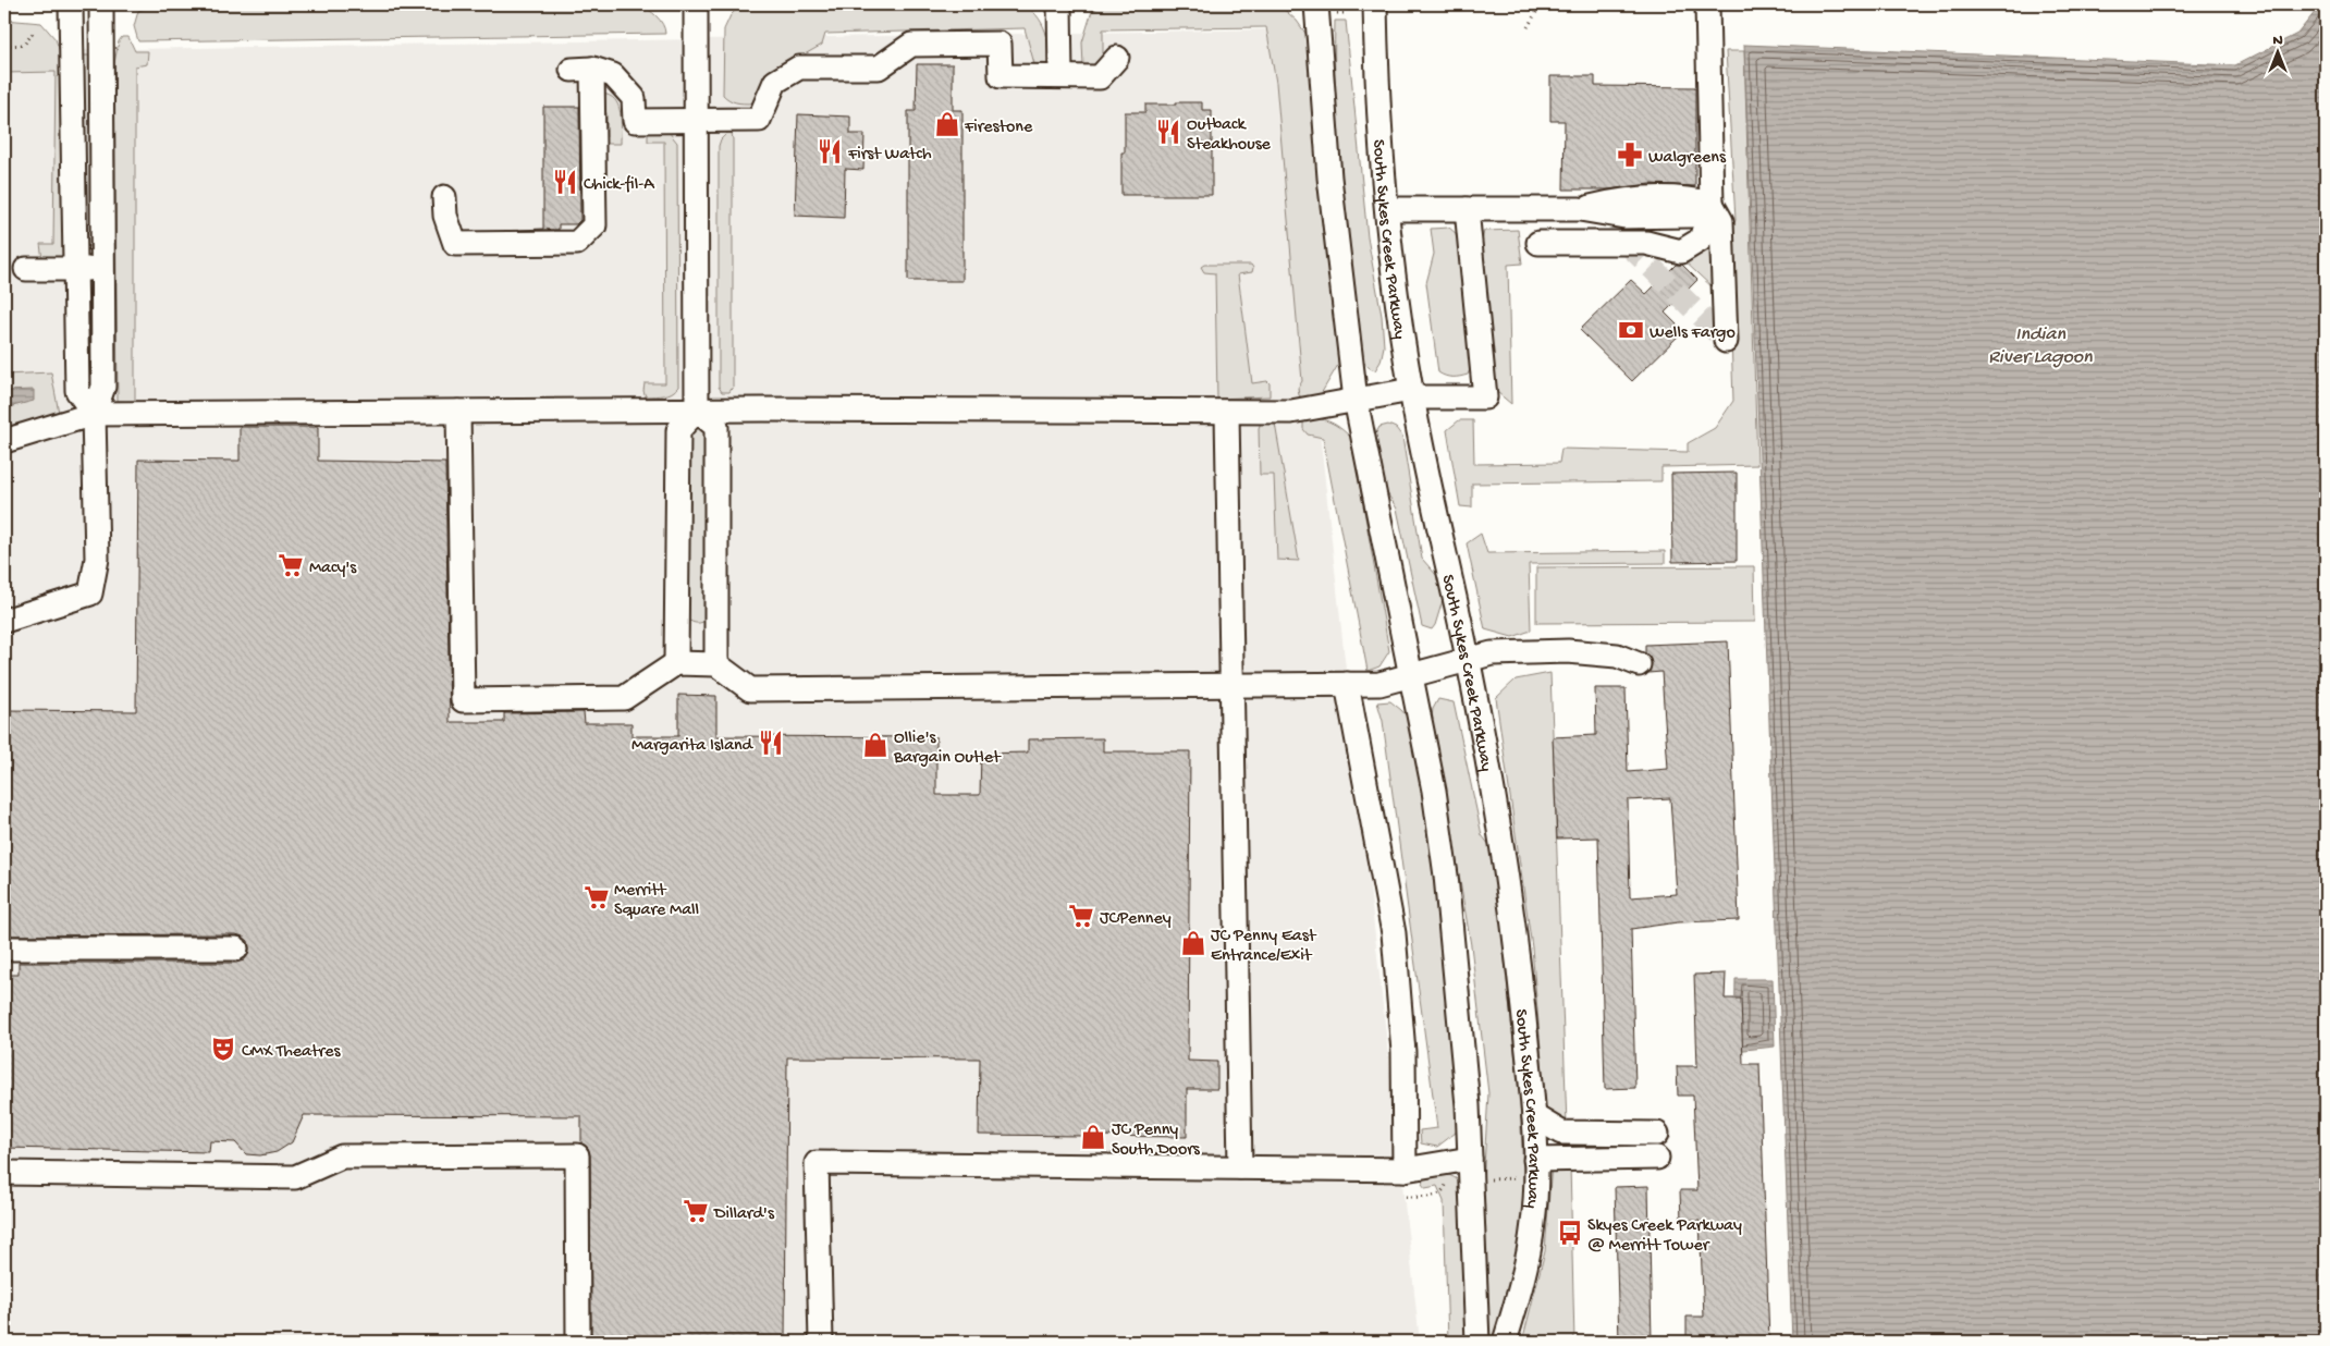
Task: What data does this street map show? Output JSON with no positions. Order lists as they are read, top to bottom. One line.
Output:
{"streets":{"street":["South Sykes Creek Parkway"]},"water":["Indian River Lagoon"],"places":{"shop":["Firestone","Ollie's Bargain Outlet","JC Penny East Entrance/Exit","JC Penny South Doors"],"restaurant":["Outback Steakhouse","First Watch","Chick-fil-A","Margarita Island"],"pharmacy":["Walgreens"],"bank":["Wells Fargo"],"supermarket":["Macy's","Merritt Square Mall","JCPenney","Dillard's"],"theatre":["CMX Theatres"],"bus stop":["Skyes Creek Parkway @ Merritt Tower"]},"north":"top"}
